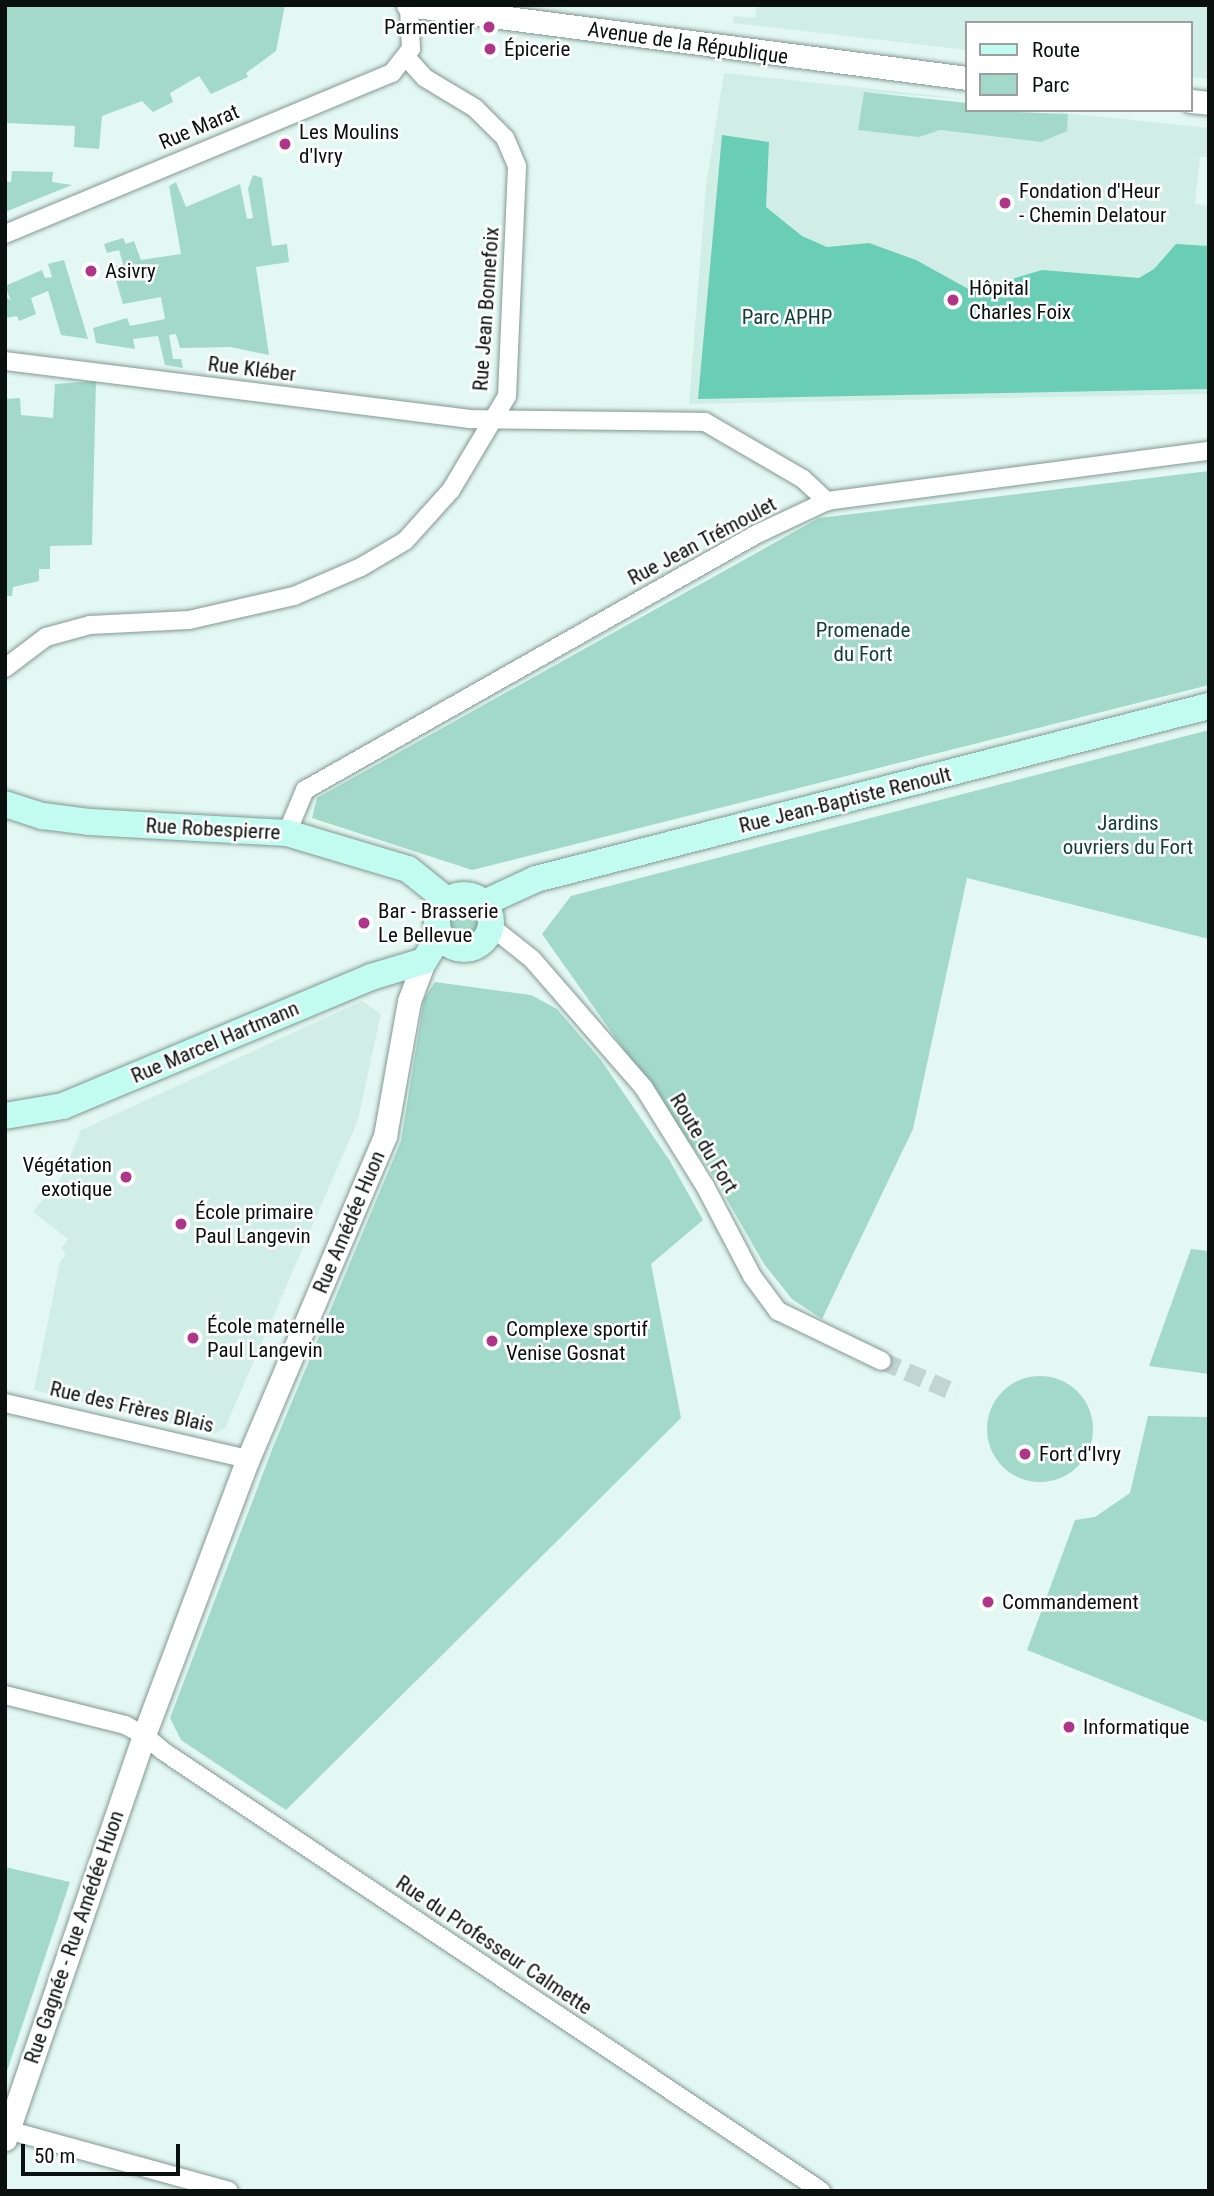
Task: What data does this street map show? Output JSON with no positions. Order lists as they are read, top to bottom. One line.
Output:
{"streets":{"main road":["Rue Jean-Baptiste Renoult","Rue Robespierre","Rue Marcel Hartmann","Rue Amédée Huon"],"street":["Avenue de la République","Rue Marat","Rue Jean Bonnefoix","Rue Kléber","Rue Jean Trémoulet","Route du Fort","Rue des Frères Blais","Rue Gagnée - Rue Amédée Huon","Rue du Professeur Calmette"]},"crossings":[["Rue Marat","Rue Jean Bonnefoix"],["Rue Jean Bonnefoix","Rue Kléber"],["Rue Jean Bonnefoix","Rue Jean Trémoulet"],["Rue Jean Trémoulet","Rue Robespierre"],["Rue Jean-Baptiste Renoult","Rue Robespierre"],["Rue Jean-Baptiste Renoult","Route du Fort"],["Rue Jean-Baptiste Renoult","Rue Amédée Huon"],["Rue Robespierre","Route du Fort"],["Rue Robespierre","Rue Amédée Huon"],["Rue Marcel Hartmann","Rue Amédée Huon"],["Route du Fort","Rue Amédée Huon"],["Rue Amédée Huon","Rue des Frères Blais"],["Rue Amédée Huon","Rue Gagnée - Rue Amédée Huon"],["Rue Amédée Huon","Rue du Professeur Calmette"],["Rue Gagnée - Rue Amédée Huon","Rue du Professeur Calmette"]],"parks":["Parc APHP","Promenade du Fort","Jardins ouvriers du Fort"],"places":["Parmentier","Épicerie","Les Moulins d'Ivry","Fondation d'Heur - Chemin Delatour","Asivry","Hôpital Charles Foix","Bar - Brasserie Le Bellevue","Végétation exotique","École primaire Paul Langevin","École maternelle Paul Langevin","Complexe sportif Venise Gosnat","Fort d'Ivry","Commandement","Informatique"],"legend":["Route","Parc"],"scale_bar":"50 m"}
